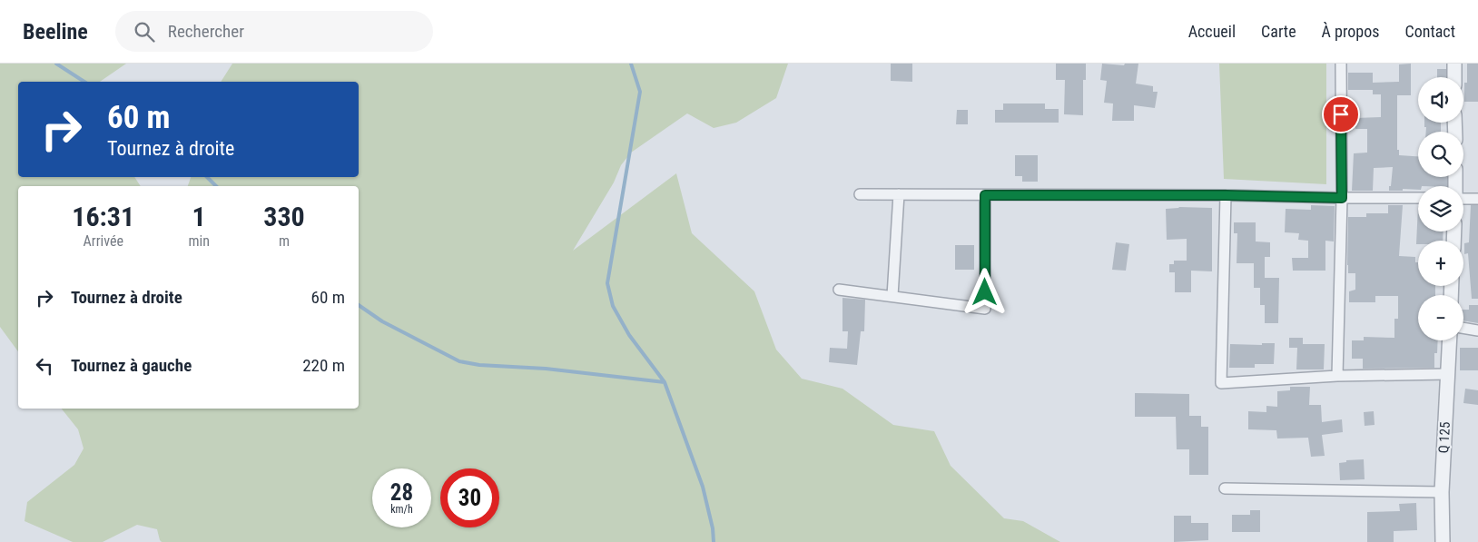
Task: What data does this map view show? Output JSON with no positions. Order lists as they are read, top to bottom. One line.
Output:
{"streets":{"street":["Q 125"]},"page":{"header":"Beeline","search":"Rechercher","nav":["Accueil","Carte","À propos","Contact"],"map_buttons":["+","−"],"turn":["60 m","Tournez à droite"],"eta":["16:31","Arrivée","1","min","330","m"],"list":[{"name":"Tournez à droite","value":"60 m"},{"name":"Tournez à gauche","value":"220 m"}],"speed":"28 km/h","limit":"30"}}
